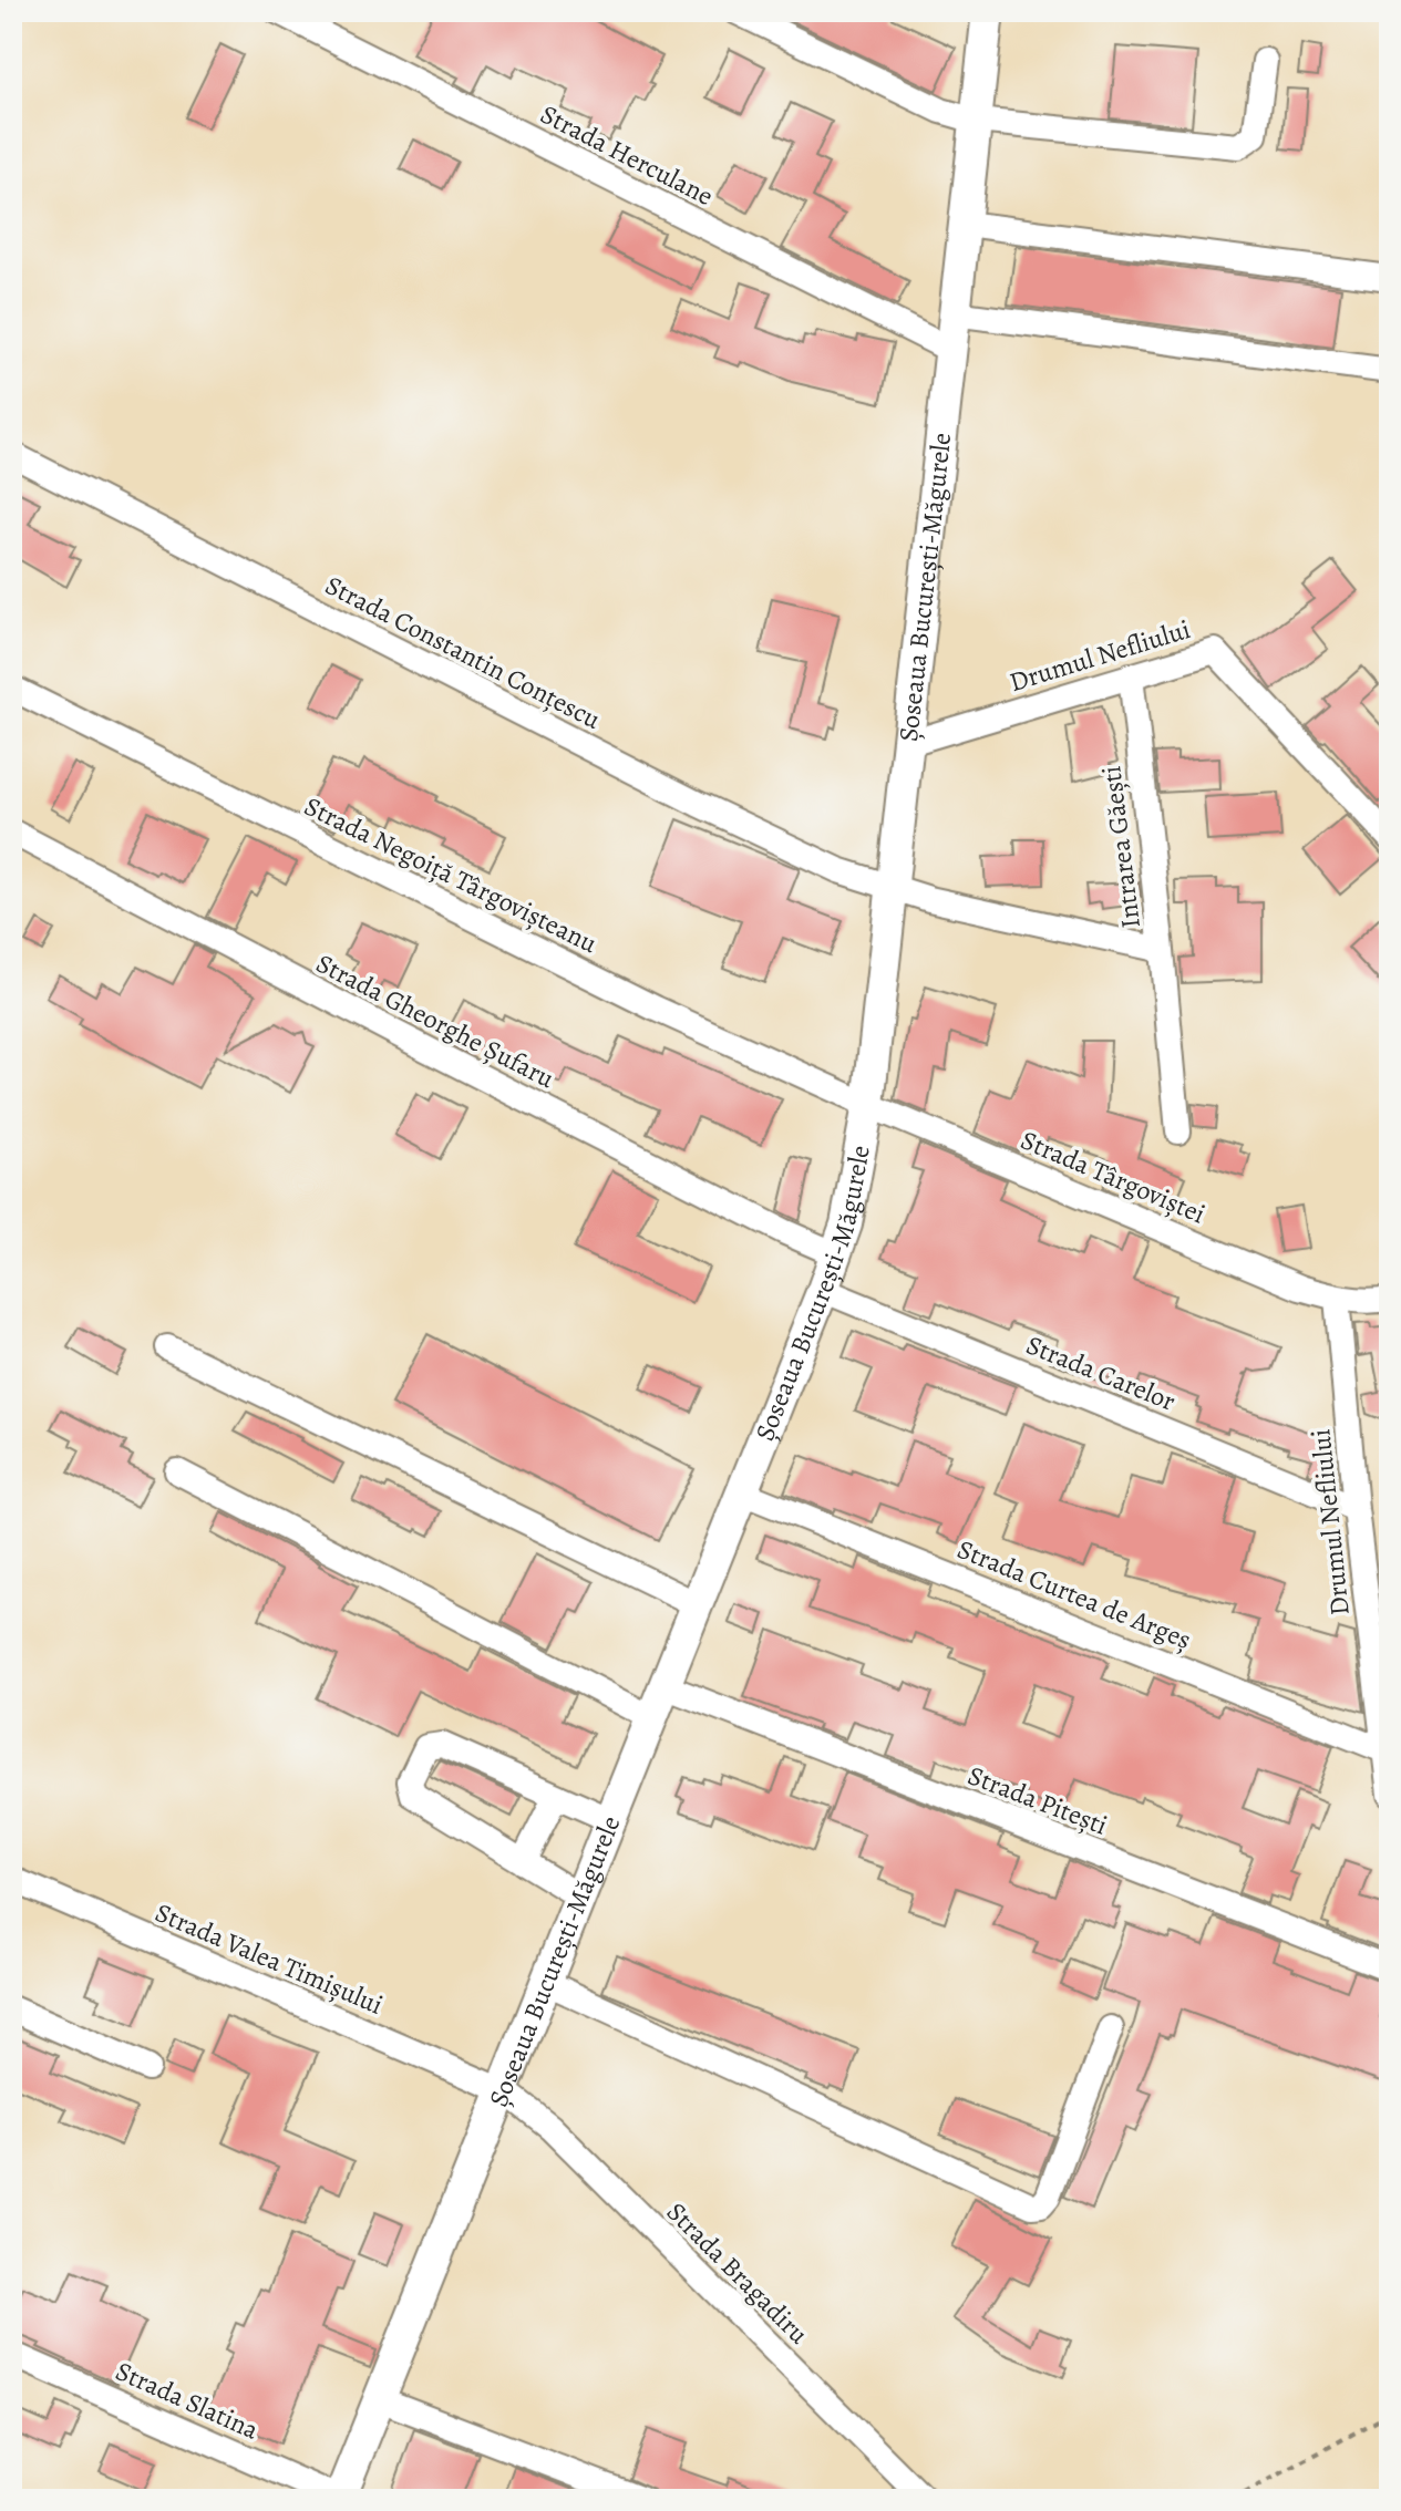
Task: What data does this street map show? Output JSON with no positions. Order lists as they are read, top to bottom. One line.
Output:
{"streets":{"main road":["Șoseaua București-Măgurele"],"street":["Strada Herculane","Strada Constantin Conțescu","Drumul Nefliului","Intrarea Găești","Strada Negoiță Târgovișteanu","Strada Gheorghe Șufaru","Strada Târgoviștei","Strada Carelor","Strada Curtea de Argeș","Strada Pitești","Strada Valea Timișului","Strada Bragadiru","Strada Slatina"]},"crossings":[["Strada Herculane","Șoseaua București-Măgurele"],["Șoseaua București-Măgurele","Strada Constantin Conțescu"],["Șoseaua București-Măgurele","Drumul Nefliului"],["Șoseaua București-Măgurele","Intrarea Găești"],["Șoseaua București-Măgurele","Strada Negoiță Târgovișteanu"],["Șoseaua București-Măgurele","Strada Gheorghe Șufaru"],["Șoseaua București-Măgurele","Strada Târgoviștei"],["Șoseaua București-Măgurele","Strada Carelor"],["Șoseaua București-Măgurele","Strada Curtea de Argeș"],["Șoseaua București-Măgurele","Strada Pitești"],["Șoseaua București-Măgurele","Strada Valea Timișului"],["Șoseaua București-Măgurele","Strada Bragadiru"],["Șoseaua București-Măgurele","Strada Slatina"],["Strada Constantin Conțescu","Intrarea Găești"],["Drumul Nefliului","Intrarea Găești"],["Drumul Nefliului","Strada Târgoviștei"],["Drumul Nefliului","Strada Carelor"],["Drumul Nefliului","Strada Curtea de Argeș"],["Strada Negoiță Târgovișteanu","Strada Târgoviștei"],["Strada Valea Timișului","Strada Bragadiru"]]}
